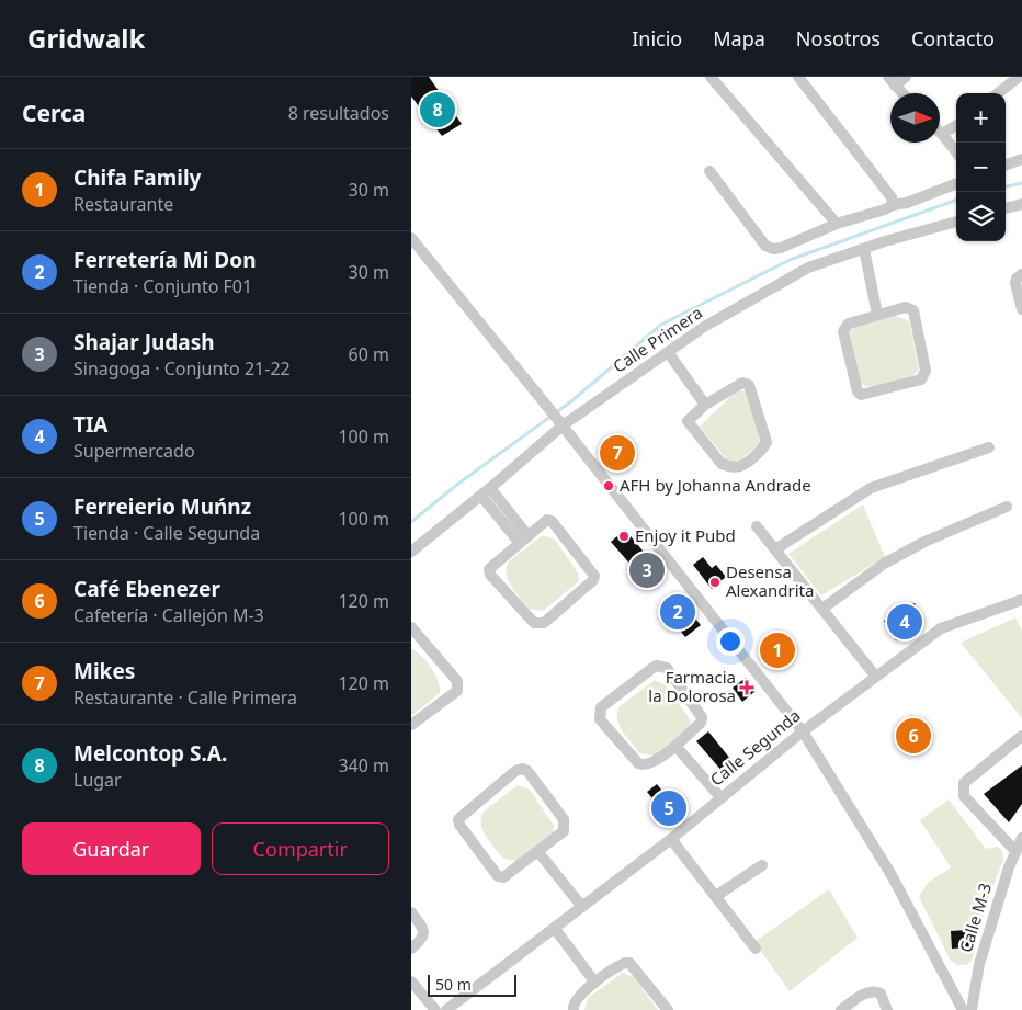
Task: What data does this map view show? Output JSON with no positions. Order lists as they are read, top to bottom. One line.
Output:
{"streets":{"street":["Calle Primera","Calle Segunda","Calle M-3"]},"places":{"other":["AFH by Johanna Andrade","Enjoy it Pubd","Desensa Alexandrita"],"health":["Farmacia la Dolorosa"]},"scale_bar":"50 m","north":"right","page":{"header":"Gridwalk","nav":["Inicio","Mapa","Nosotros","Contacto"],"heading":["Cerca","8 resultados"],"pins":["8","7","3","2","4","1","6","5"],"map_buttons":["+","−"],"list":[{"mark":"1","name":"Chifa Family","note":"Restaurante","value":"30 m"},{"mark":"2","name":"Ferretería Mi Don","note":"Tienda · Conjunto F01","value":"30 m"},{"mark":"3","name":"Shajar Judash","note":"Sinagoga · Conjunto 21-22","value":"60 m"},{"mark":"4","name":"TIA","note":"Supermercado","value":"100 m"},{"mark":"5","name":"Ferreierio Muńnz","note":"Tienda · Calle Segunda","value":"100 m"},{"mark":"6","name":"Café Ebenezer","note":"Cafetería · Callejón M-3","value":"120 m"},{"mark":"7","name":"Mikes","note":"Restaurante · Calle Primera","value":"120 m"},{"mark":"8","name":"Melcontop S.A.","note":"Lugar","value":"340 m"}],"buttons":["Guardar","Compartir"],"scale":"50 m"}}
